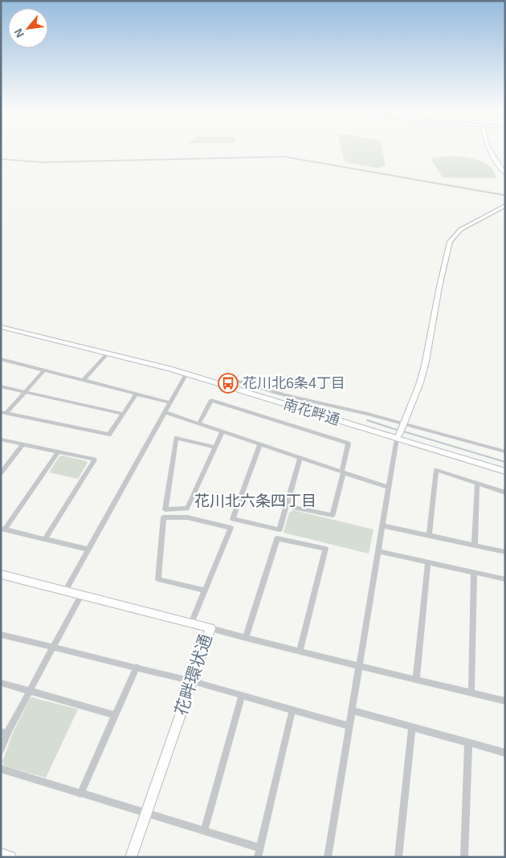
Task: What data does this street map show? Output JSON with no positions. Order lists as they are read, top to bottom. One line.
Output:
{"streets":{"street":["南花畔通","花畔環状通"]},"districts":["花川北六条四丁目"],"places":{"bus stop":["花川北6条4丁目"]},"north":"bottom left"}
